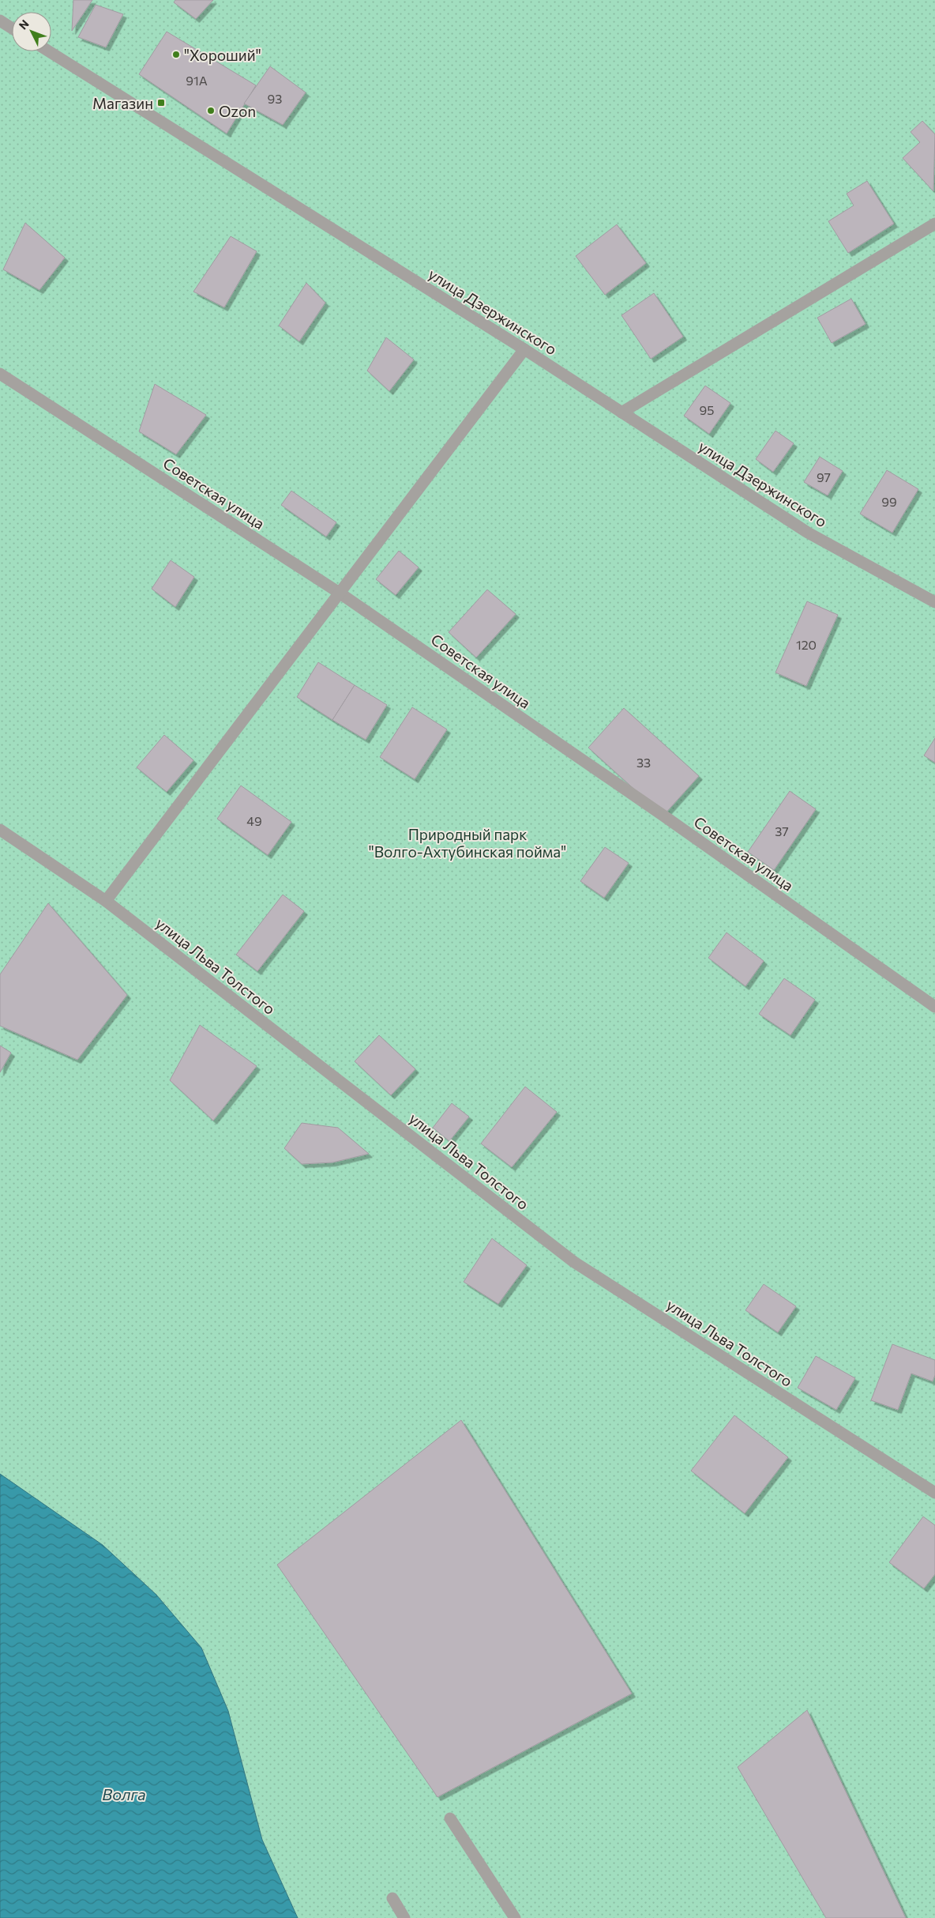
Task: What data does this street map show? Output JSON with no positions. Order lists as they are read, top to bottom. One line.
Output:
{"streets":{"street":["улица Дзержинского","Советская улица","улица Льва Толстого"]},"water":["Волга"],"parks":["Природный парк \"Волго-Ахтубинская пойма\""],"places":{"other":["\"Хороший\"","Ozon"],"transit":["Магазин"]},"house_numbers":["91А","93","95","97","99","120","33","49","37"],"north":"top left"}
